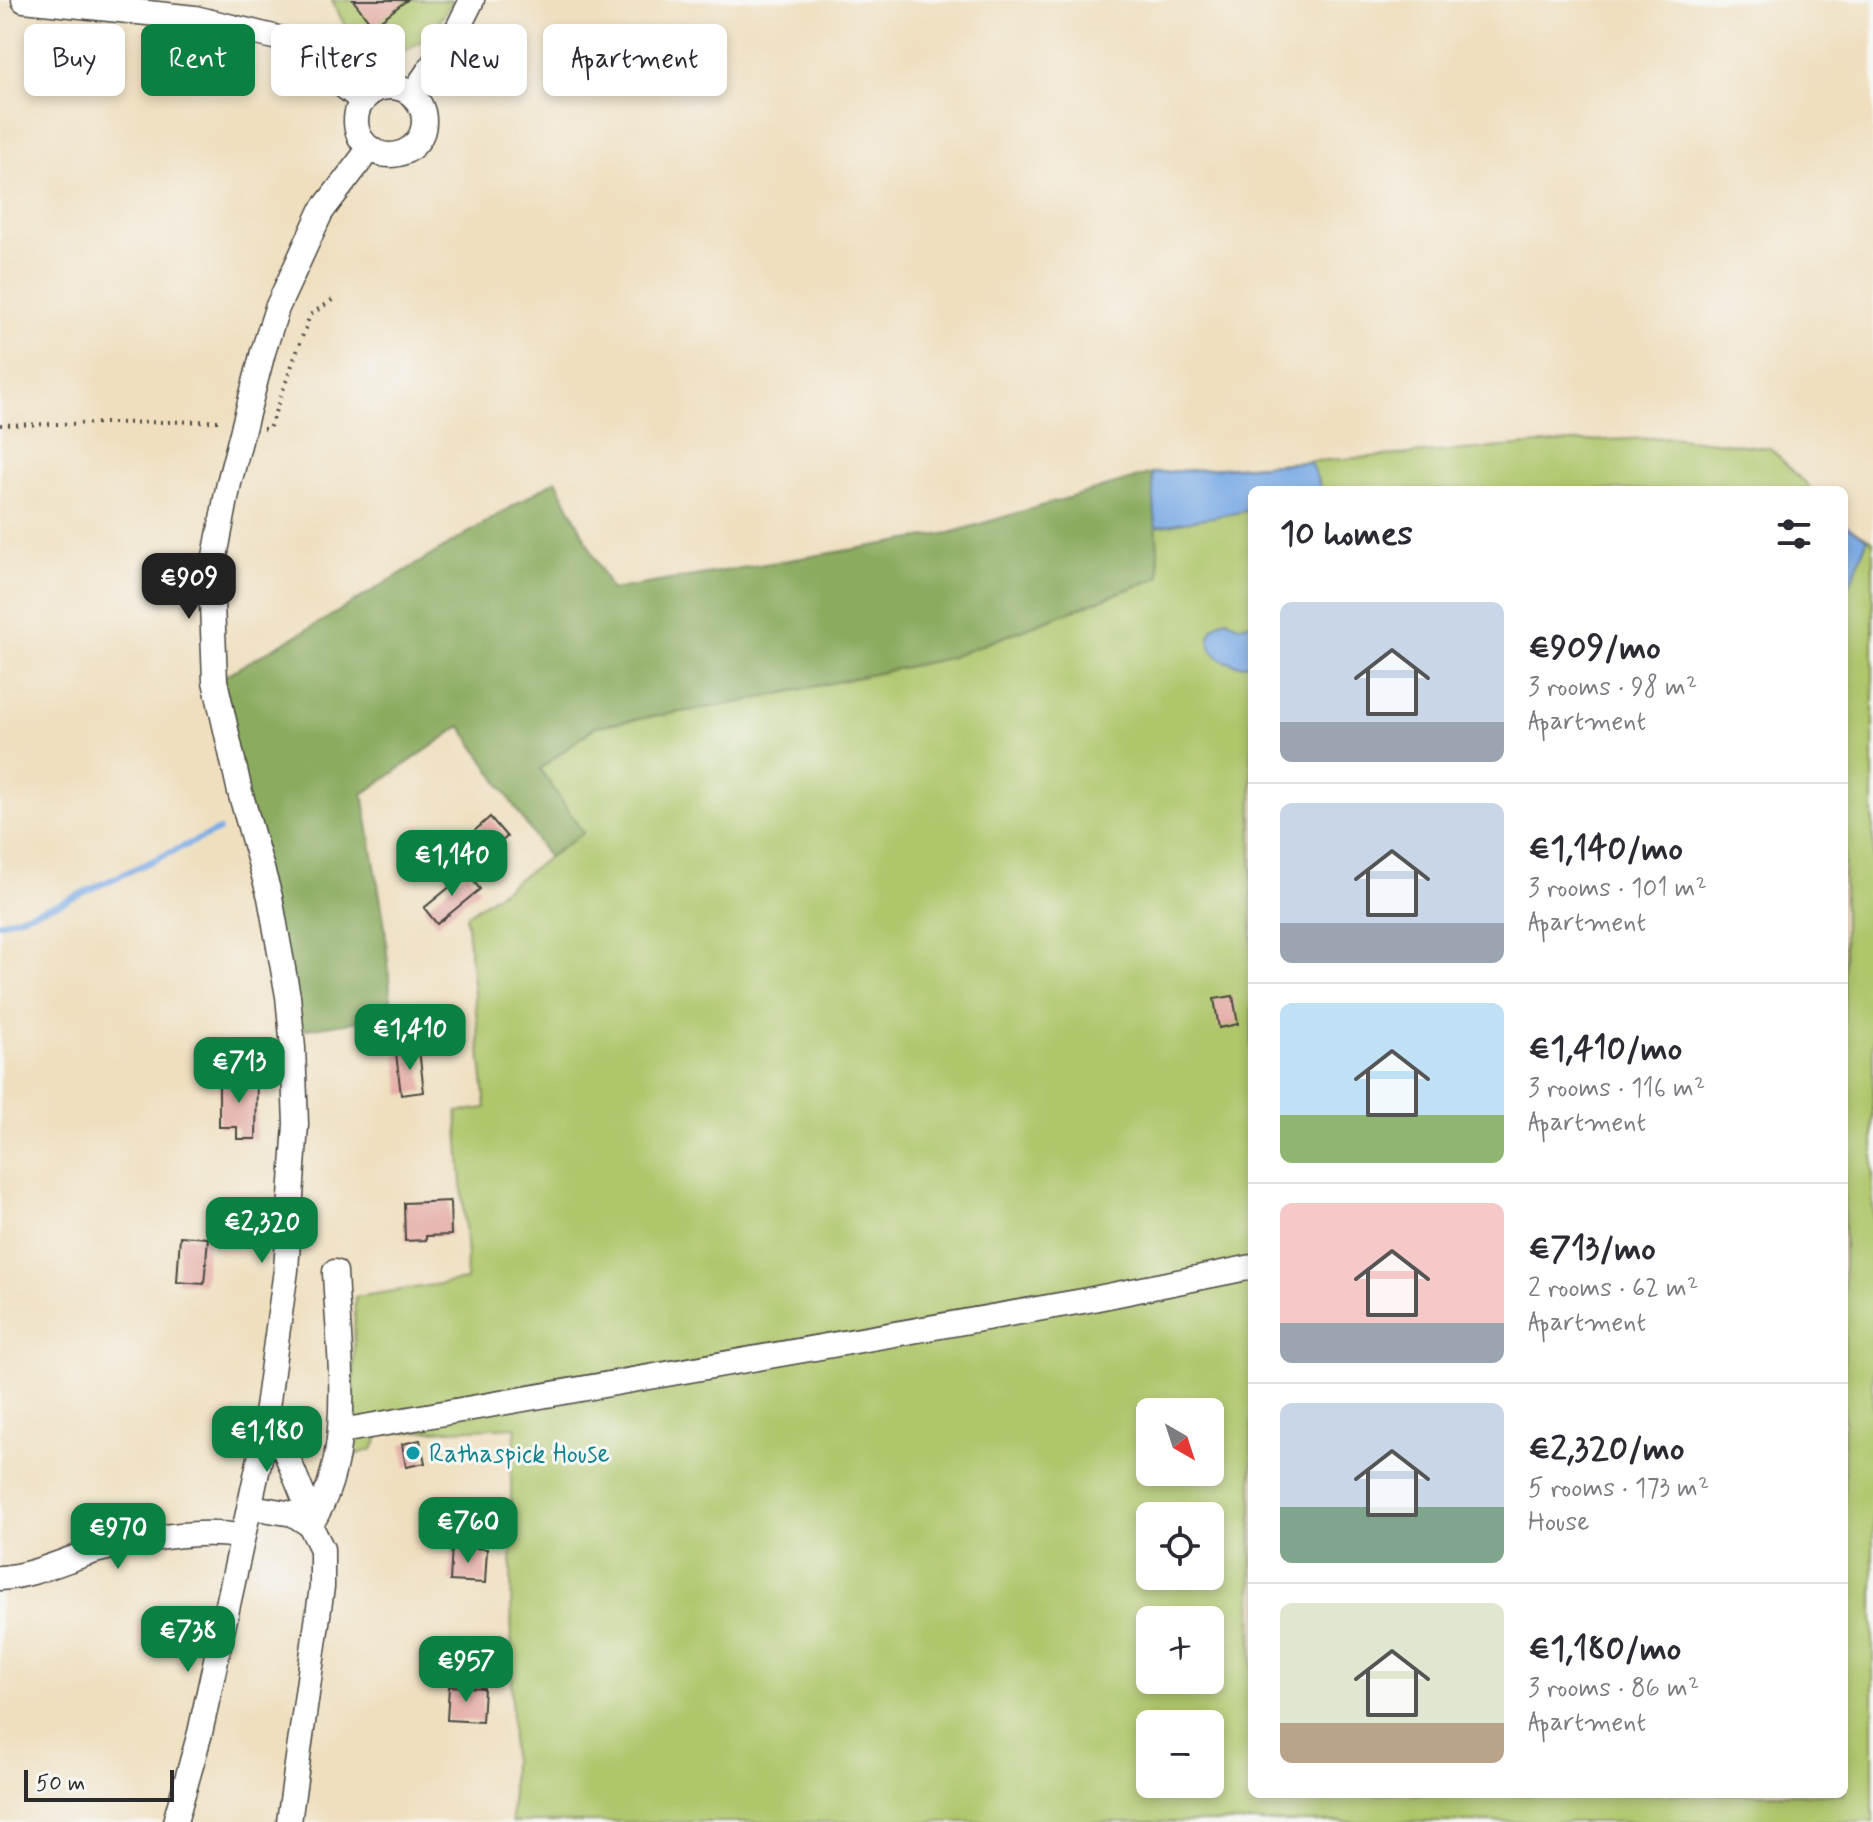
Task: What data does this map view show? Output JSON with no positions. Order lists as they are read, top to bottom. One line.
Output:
{"places":["Rathaspick House"],"scale_bar":"50 m","north":"bottom right","page":{"chip":["Buy","Rent","Filters","New","Apartment"],"heading":"10 homes","price":["€909","€1,140","€1,410","€713","€2,320","€1,180","€760","€970","€738","€957"],"list":[{"name":"€909/mo","note":"3 rooms · 98 m² · Apartment"},{"name":"€1,140/mo","note":"3 rooms · 101 m² · Apartment"},{"name":"€1,410/mo","note":"3 rooms · 116 m² · Apartment"},{"name":"€713/mo","note":"2 rooms · 62 m² · Apartment"},{"name":"€2,320/mo","note":"5 rooms · 173 m² · House"},{"name":"€1,180/mo","note":"3 rooms · 86 m² · Apartment"}],"map_buttons":["+","−"],"scale":"50 m"}}
